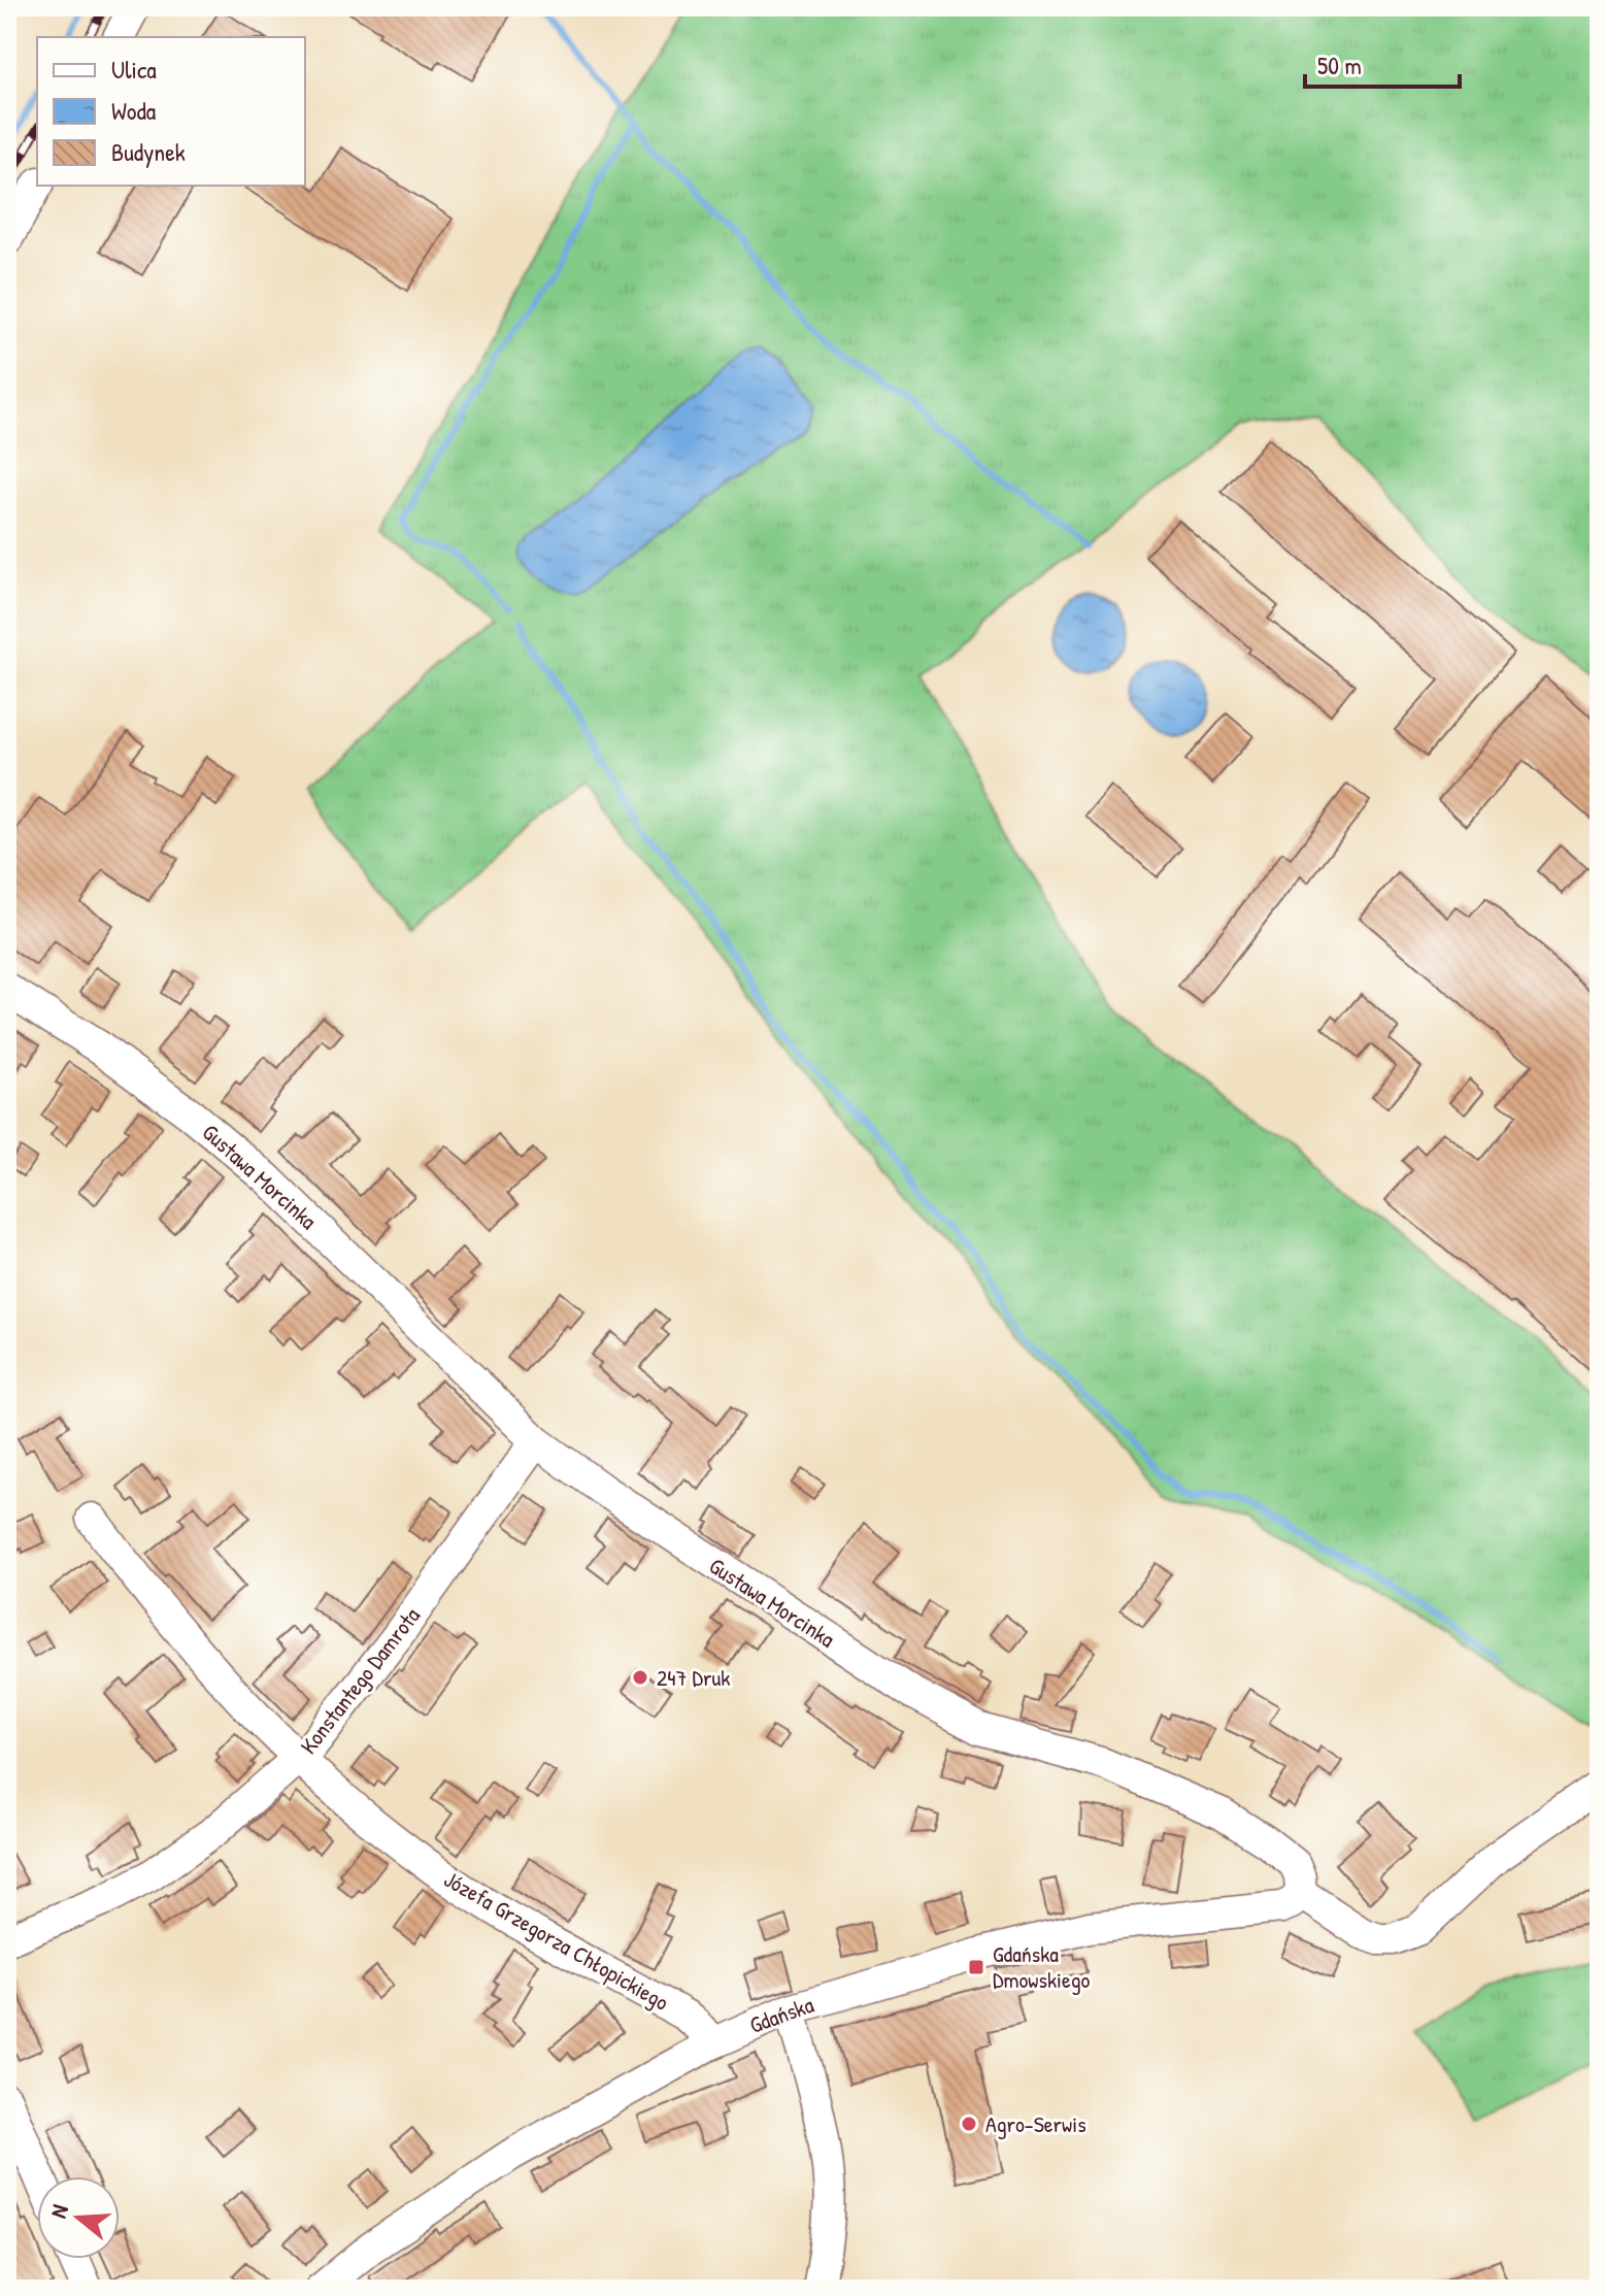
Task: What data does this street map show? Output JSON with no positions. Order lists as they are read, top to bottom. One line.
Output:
{"streets":{"street":["Gustawa Morcinka","Konstantego Damrota","Józefa Grzegorza Chłopickiego","Gdańska"]},"crossings":[["Gustawa Morcinka","Konstantego Damrota"],["Gustawa Morcinka","Gdańska"],["Konstantego Damrota","Józefa Grzegorza Chłopickiego"],["Józefa Grzegorza Chłopickiego","Gdańska"]],"places":{"other":["247 Druk","Agro-Serwis"],"transit":["Gdańska Dmowskiego"]},"legend":["Ulica","Woda","Budynek"],"scale_bar":"50 m","north":"left"}
